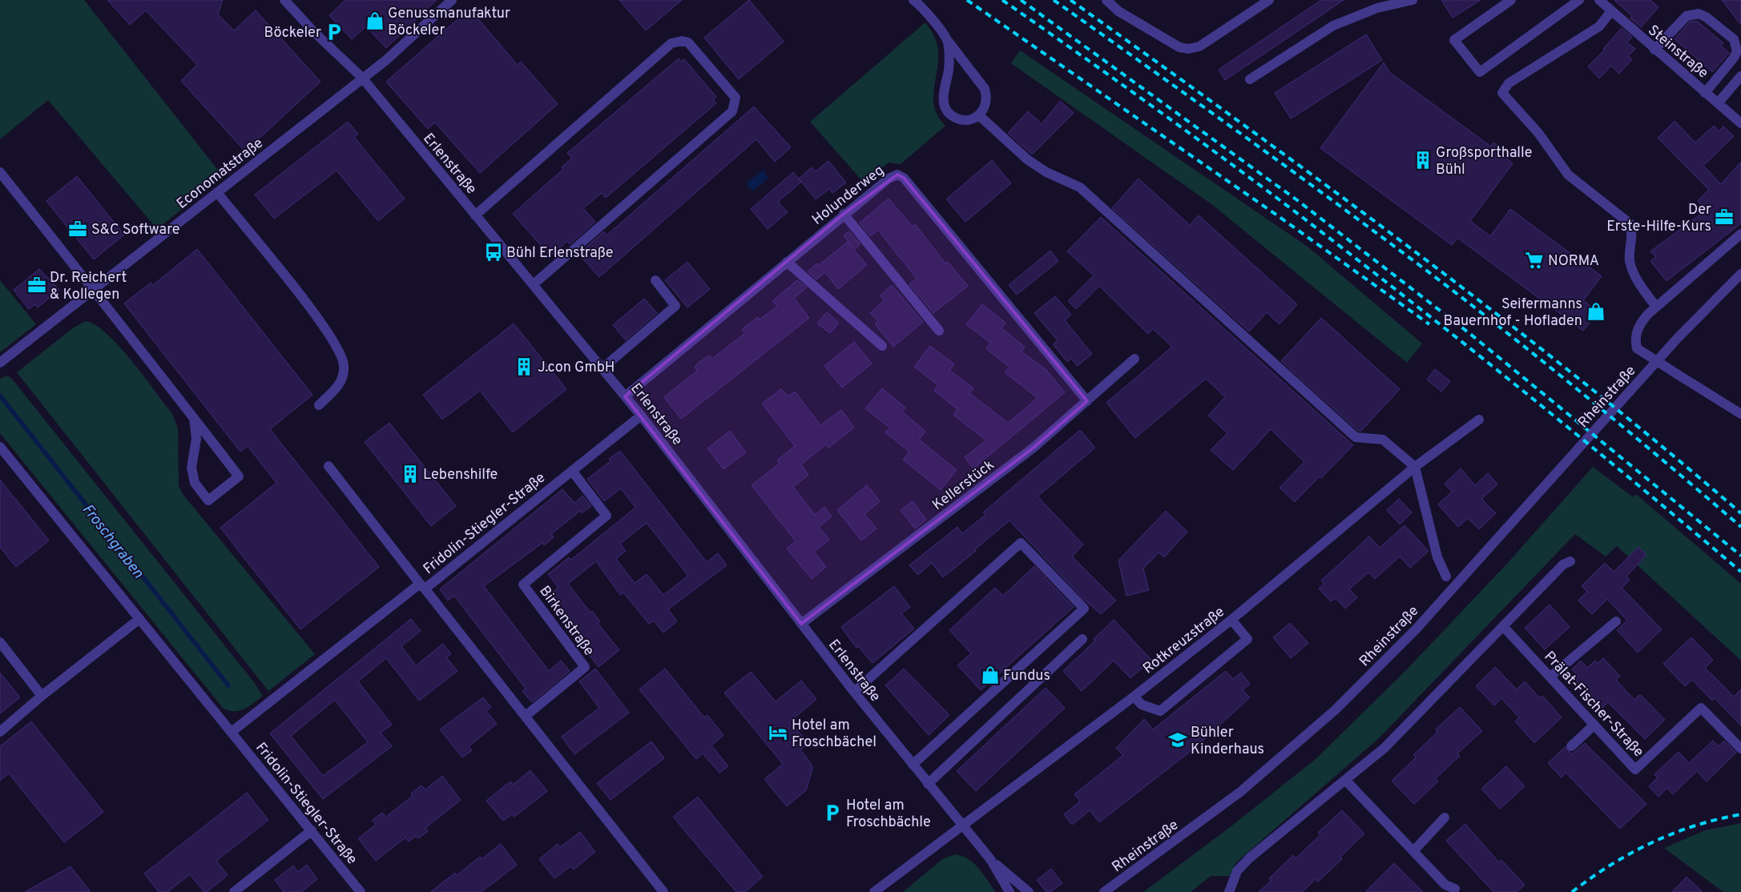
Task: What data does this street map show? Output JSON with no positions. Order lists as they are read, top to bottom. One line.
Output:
{"streets":{"street":["Steinstraße","Erlenstraße","Economatstraße","Holunderweg","Rheinstraße","Kellerstück","Fridolin-Stiegler-Straße","Birkenstraße","Rotkreuzstraße","Prälat-Fischer-Straße"]},"crossings":[["Erlenstraße","Economatstraße"],["Erlenstraße","Holunderweg"],["Erlenstraße","Kellerstück"],["Erlenstraße","Fridolin-Stiegler-Straße"],["Erlenstraße","Rotkreuzstraße"],["Holunderweg","Kellerstück"],["Fridolin-Stiegler-Straße","Birkenstraße"]],"water":["Froschgraben"],"places":{"shop":["Genussmanufaktur Böckeler","Seifermanns Bauernhof - Hofladen","Fundus"],"parking":["Böckeler","Hotel am Froschbächle"],"building":["Großsporthalle Bühl","J.con GmbH","Lebenshilfe"],"office":["Der Erste-Hilfe-Kurs","S&C Software","Dr. Reichert & Kollegen"],"bus stop":["Bühl Erlenstraße"],"supermarket":["NORMA"],"hotel":["Hotel am Froschbächel"],"school or university":["Bühler Kinderhaus"]}}
